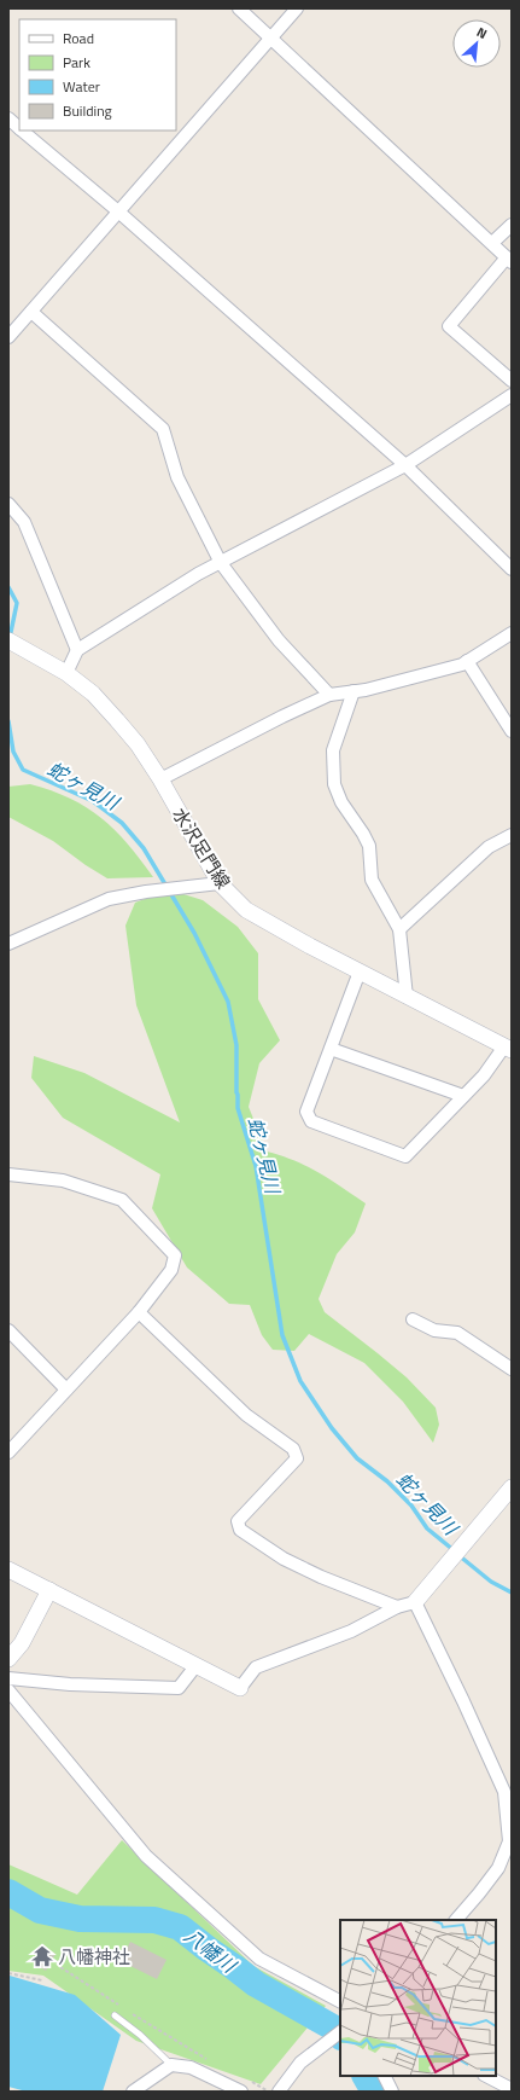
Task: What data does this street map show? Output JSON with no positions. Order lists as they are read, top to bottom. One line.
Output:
{"streets":{"main road":["水沢足門線"]},"water":["蛇ヶ見川","八幡川"],"places":{"temple":["八幡神社"]},"legend":["Road","Park","Water","Building"],"north":"top right"}
